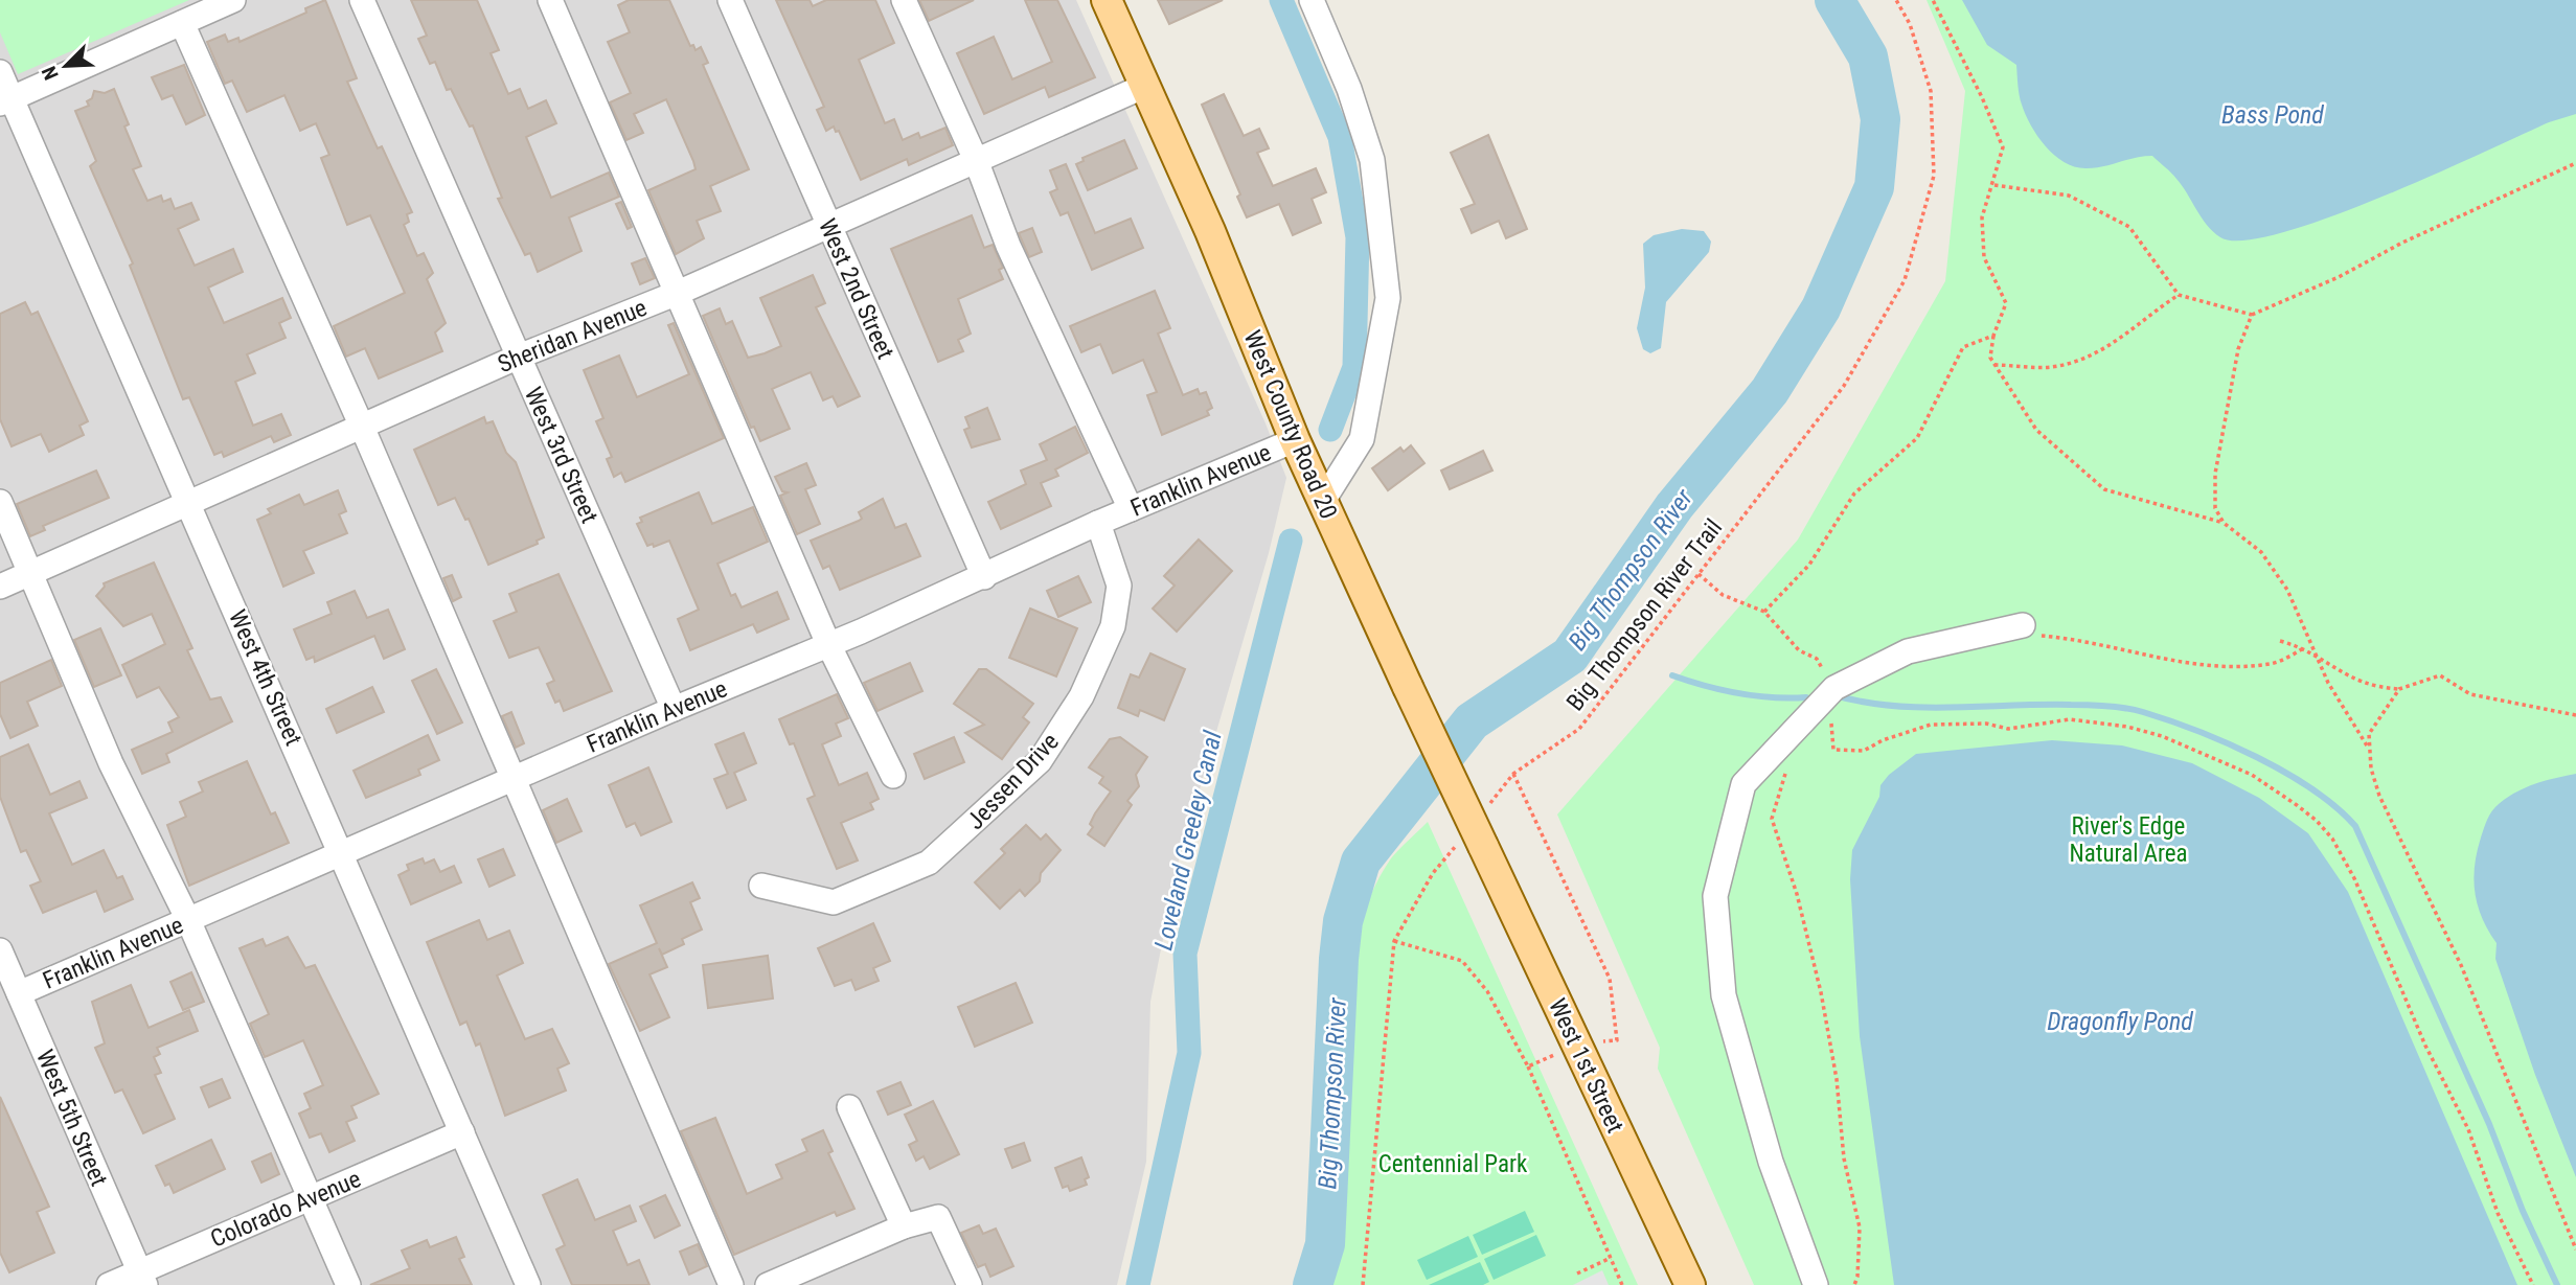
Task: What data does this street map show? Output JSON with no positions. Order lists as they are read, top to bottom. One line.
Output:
{"streets":{"main road":["West County Road 20","West 1st Street"],"street":["West 2nd Street","Sheridan Avenue","West 3rd Street","Franklin Avenue","West 4th Street","Jessen Drive","West 5th Street","Colorado Avenue"],"path":["Big Thompson River Trail"]},"crossings":[["West 2nd Street","Sheridan Avenue"],["West 2nd Street","Franklin Avenue"],["Sheridan Avenue","West County Road 20"],["Sheridan Avenue","West 3rd Street"],["Sheridan Avenue","West 4th Street"],["West County Road 20","Franklin Avenue"],["West County Road 20","West 1st Street"],["West 3rd Street","Franklin Avenue"],["Franklin Avenue","West 4th Street"],["Franklin Avenue","Jessen Drive"],["Franklin Avenue","West 5th Street"],["West 4th Street","Colorado Avenue"],["West 5th Street","Colorado Avenue"]],"water":["Bass Pond","Big Thompson River","Loveland Greeley Canal","Dragonfly Pond"],"parks":["River's Edge Natural Area","Centennial Park"],"north":"bottom left"}
